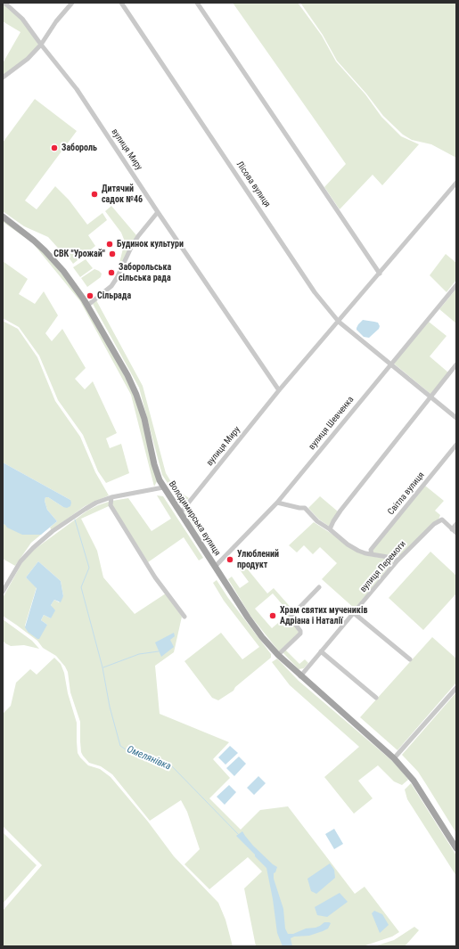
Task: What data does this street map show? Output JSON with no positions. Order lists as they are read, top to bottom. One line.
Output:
{"streets":{"main road":["Володимирська вулиця"],"street":["вулиця Миру","Лісова вулиця","вулиця Шевченка","Світла вулиця","вулиця Перемоги"]},"crossings":[["вулиця Миру","Лісова вулиця"],["вулиця Миру","Володимирська вулиця"],["Лісова вулиця","вулиця Шевченка"],["вулиця Шевченка","Володимирська вулиця"],["Володимирська вулиця","вулиця Перемоги"]],"water":["Омелянівка"],"places":["Забороль","Дитячий садок №46","Будинок культури","СВК \"Урожай\"","Заборольська сільська рада","Сільрада","Улюблений продукт","Храм святих мучеників Адріана і Наталії"]}
